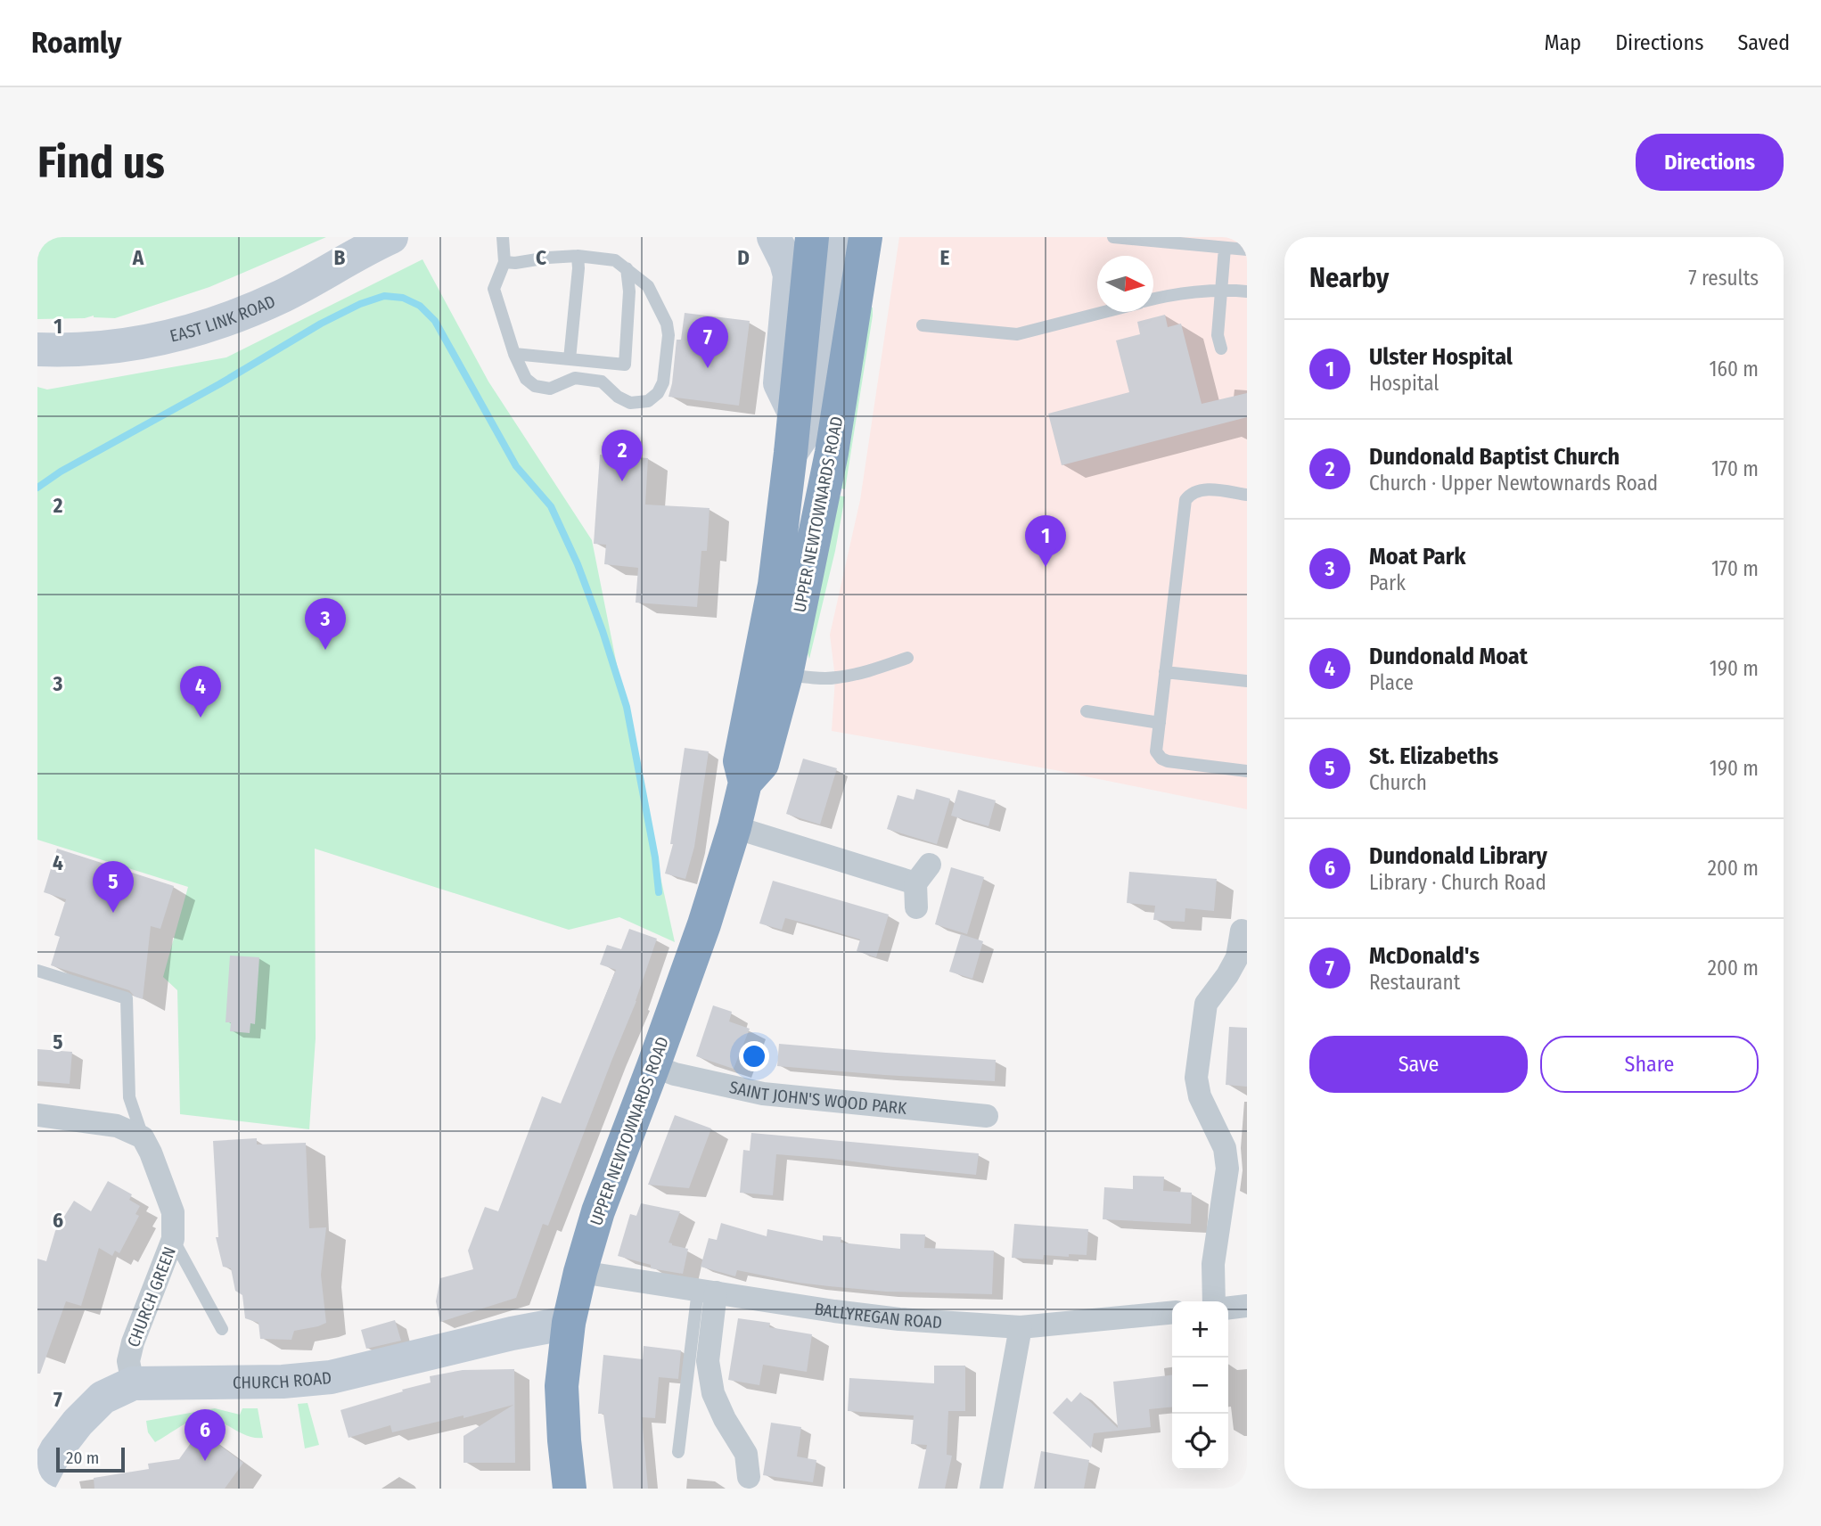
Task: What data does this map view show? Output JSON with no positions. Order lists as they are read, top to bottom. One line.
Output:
{"streets":{"highway":["UPPER NEWTOWNARDS ROAD"],"street":["EAST LINK ROAD","SAINT JOHN'S WOOD PARK","CHURCH GREEN","BALLYREGAN ROAD","CHURCH ROAD"]},"crossings":[["UPPER NEWTOWNARDS ROAD","SAINT JOHN'S WOOD PARK"],["UPPER NEWTOWNARDS ROAD","BALLYREGAN ROAD"],["UPPER NEWTOWNARDS ROAD","CHURCH ROAD"],["CHURCH GREEN","CHURCH ROAD"]],"scale_bar":"20 m","north":"right","page":{"header":"Roamly","nav":["Map","Directions","Saved"],"buttons":["Directions",["Save","Share"]],"title":"Find us","heading":["Nearby","7 results"],"pins":["7","2","1","3","4","5","6"],"list":[{"mark":"1","name":"Ulster Hospital","note":"Hospital","value":"160 m"},{"mark":"2","name":"Dundonald Baptist Church","note":"Church · Upper Newtownards Road","value":"170 m"},{"mark":"3","name":"Moat Park","note":"Park","value":"170 m"},{"mark":"4","name":"Dundonald Moat","note":"Place","value":"190 m"},{"mark":"5","name":"St. Elizabeths","note":"Church","value":"190 m"},{"mark":"6","name":"Dundonald Library","note":"Library · Church Road","value":"200 m"},{"mark":"7","name":"McDonald's","note":"Restaurant","value":"200 m"}],"map_buttons":["+","−"],"scale":"20 m"},"grid":{"columns":["A","B","C","D","E"],"rows":["1","2","3","4","5","6","7"]}}
